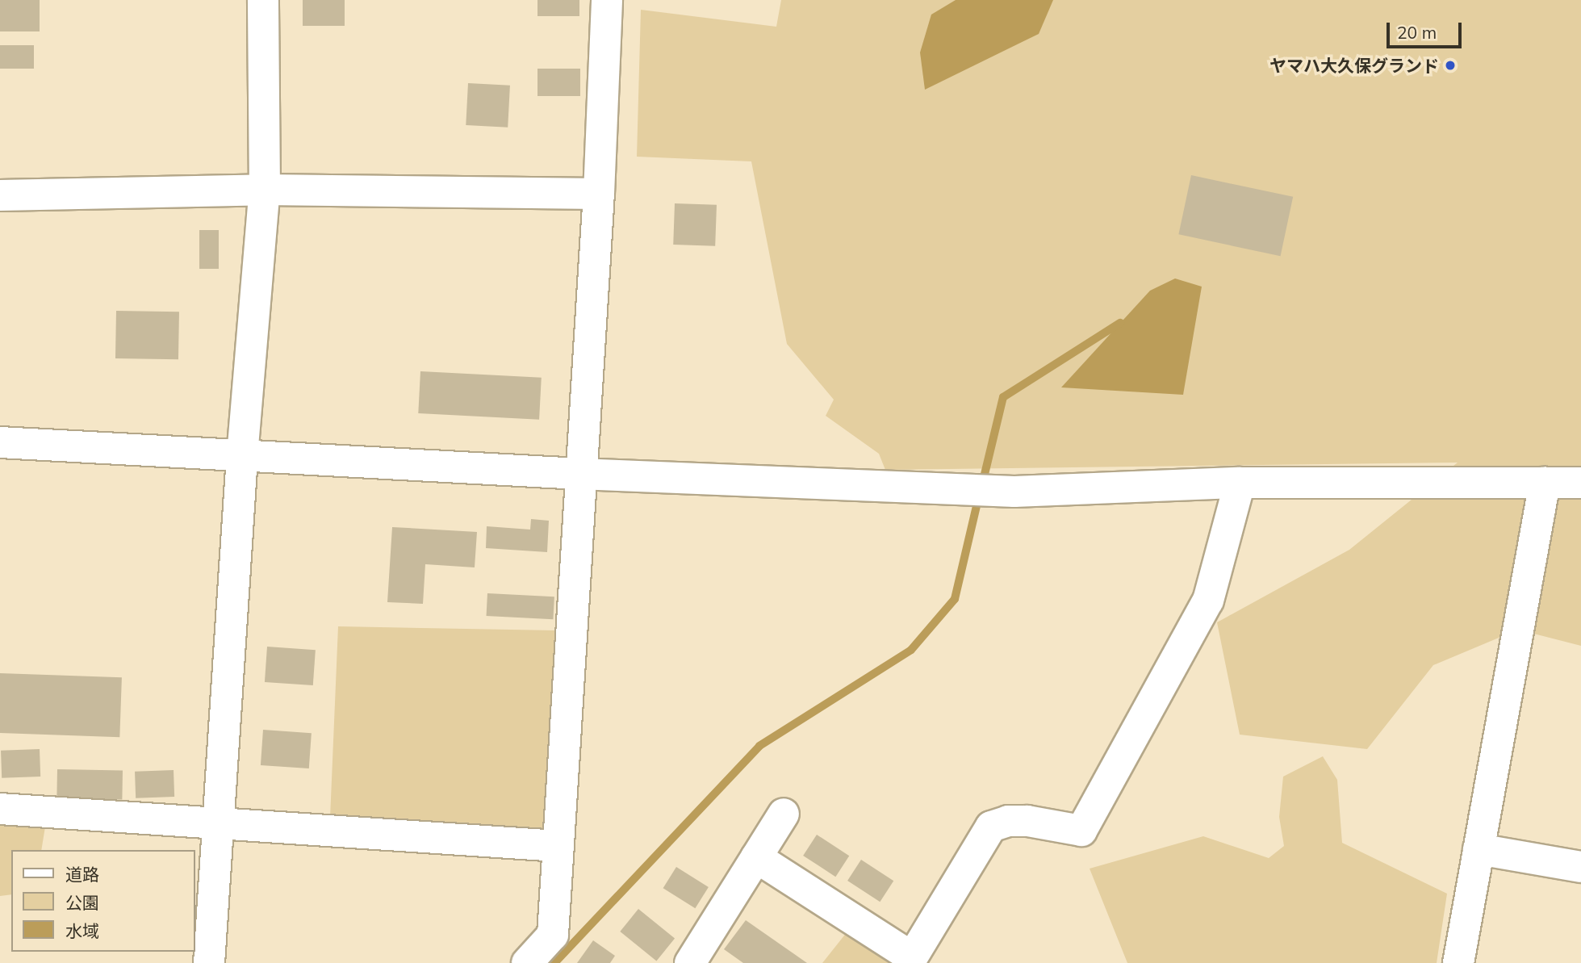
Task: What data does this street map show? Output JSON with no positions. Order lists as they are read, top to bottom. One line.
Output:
{"places":["ヤマハ大久保グランド"],"legend":["道路","公園","水域"],"scale_bar":"20 m"}
